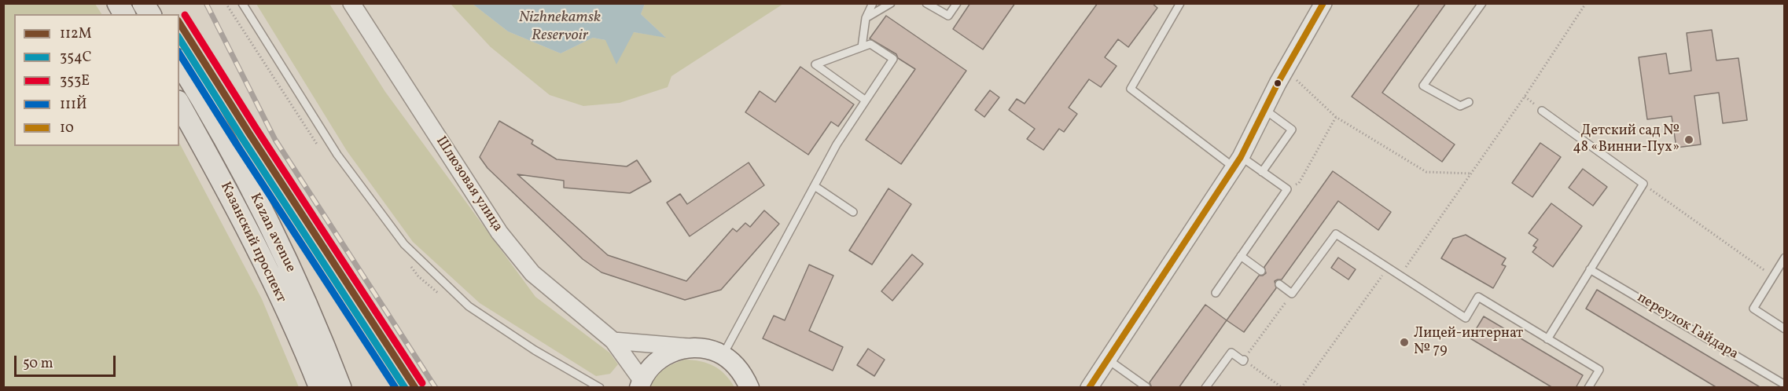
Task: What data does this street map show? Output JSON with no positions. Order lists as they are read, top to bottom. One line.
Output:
{"streets":{"main road":["Kazan avenue","Казанский проспект"],"street":["Шлюзовая улица"],"lane":["переулок Гайдара"]},"water":["Nizhnekamsk Reservoir"],"places":["Детский сад № 48 «Винни-Пух»","Лицей-интернат № 79"],"lines":["transit line 10","transit line 353Е","transit line 112М","transit line 354С","transit line 111Й"],"legend":["112М","354С","353Е","111Й","10"],"scale_bar":"50 m"}
